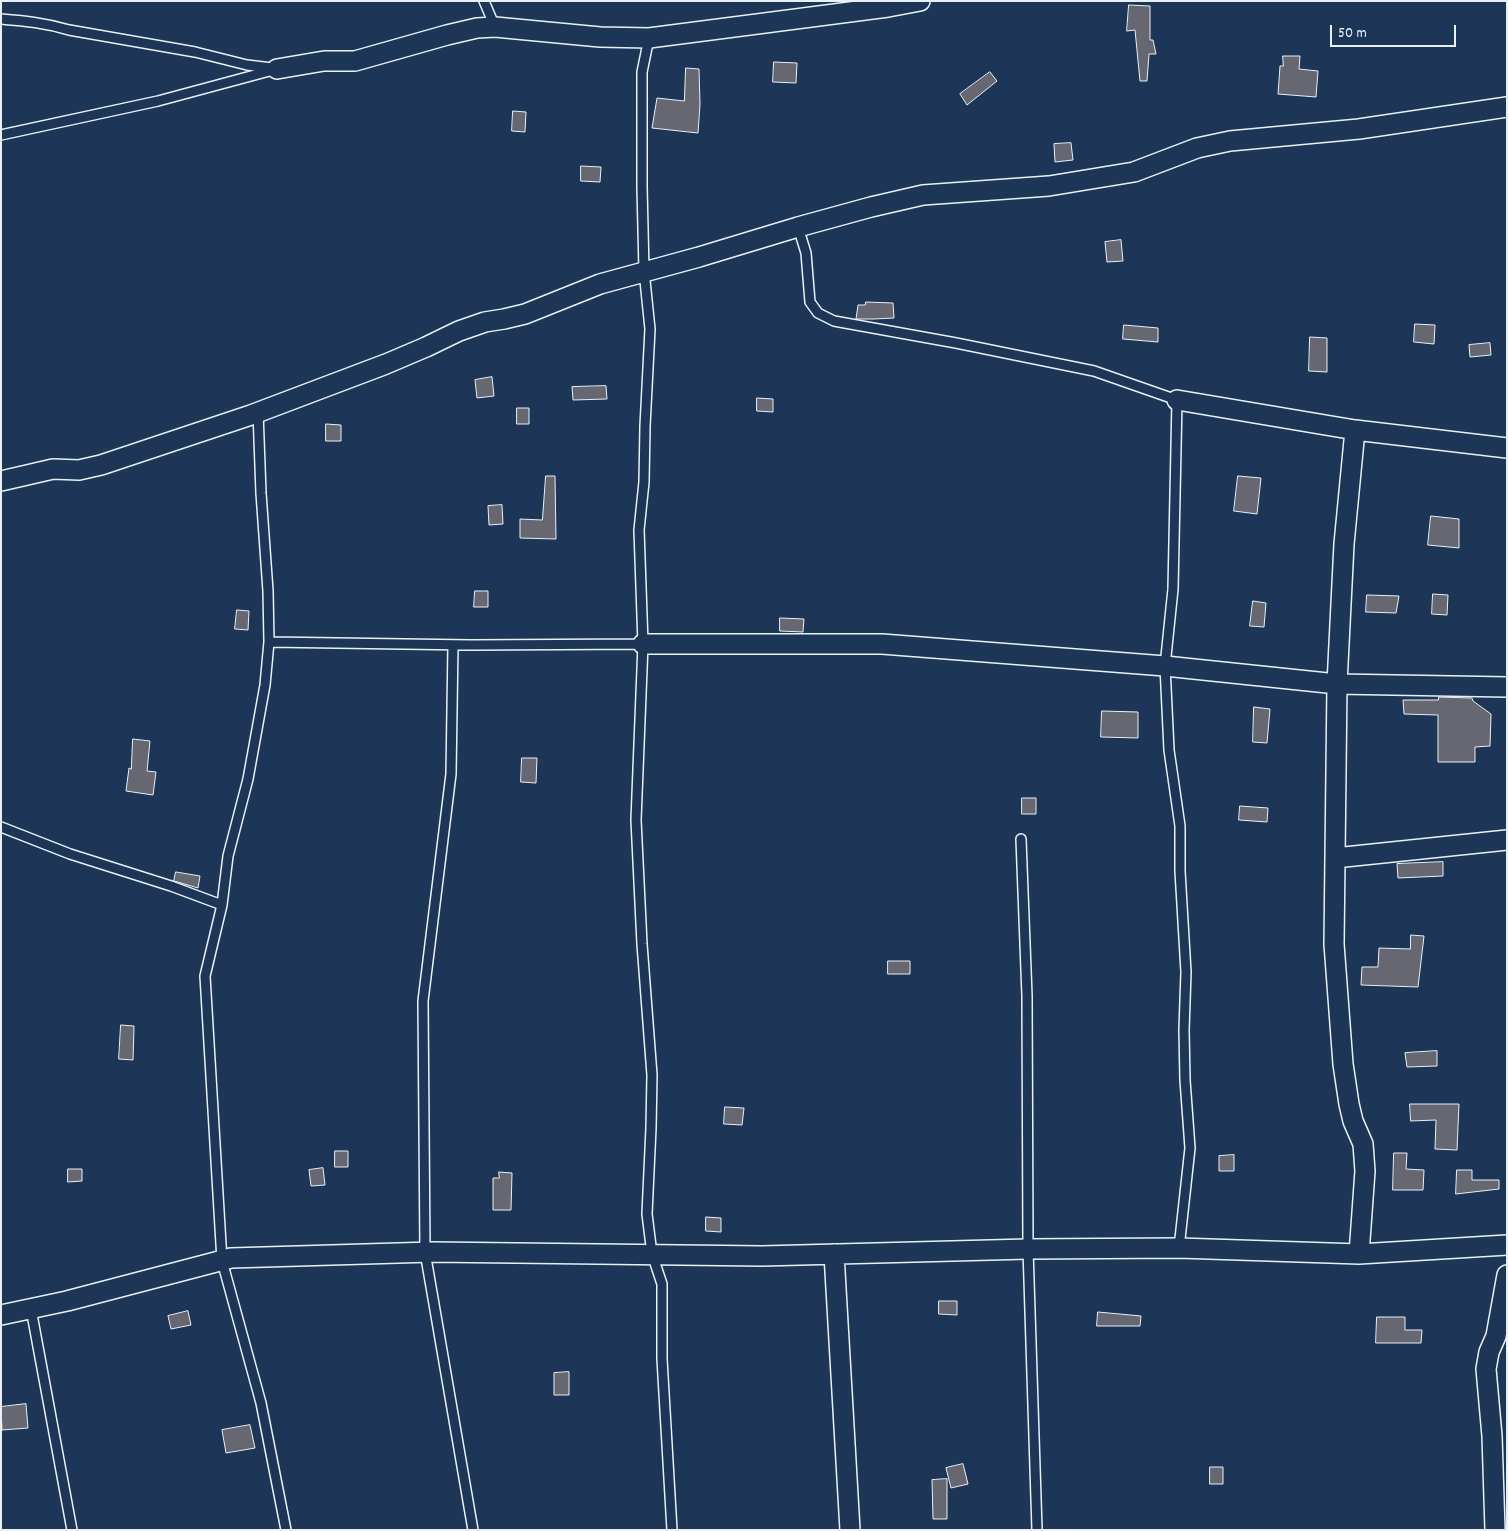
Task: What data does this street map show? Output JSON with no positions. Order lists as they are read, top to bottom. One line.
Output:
{"scale_bar":"50 m"}
